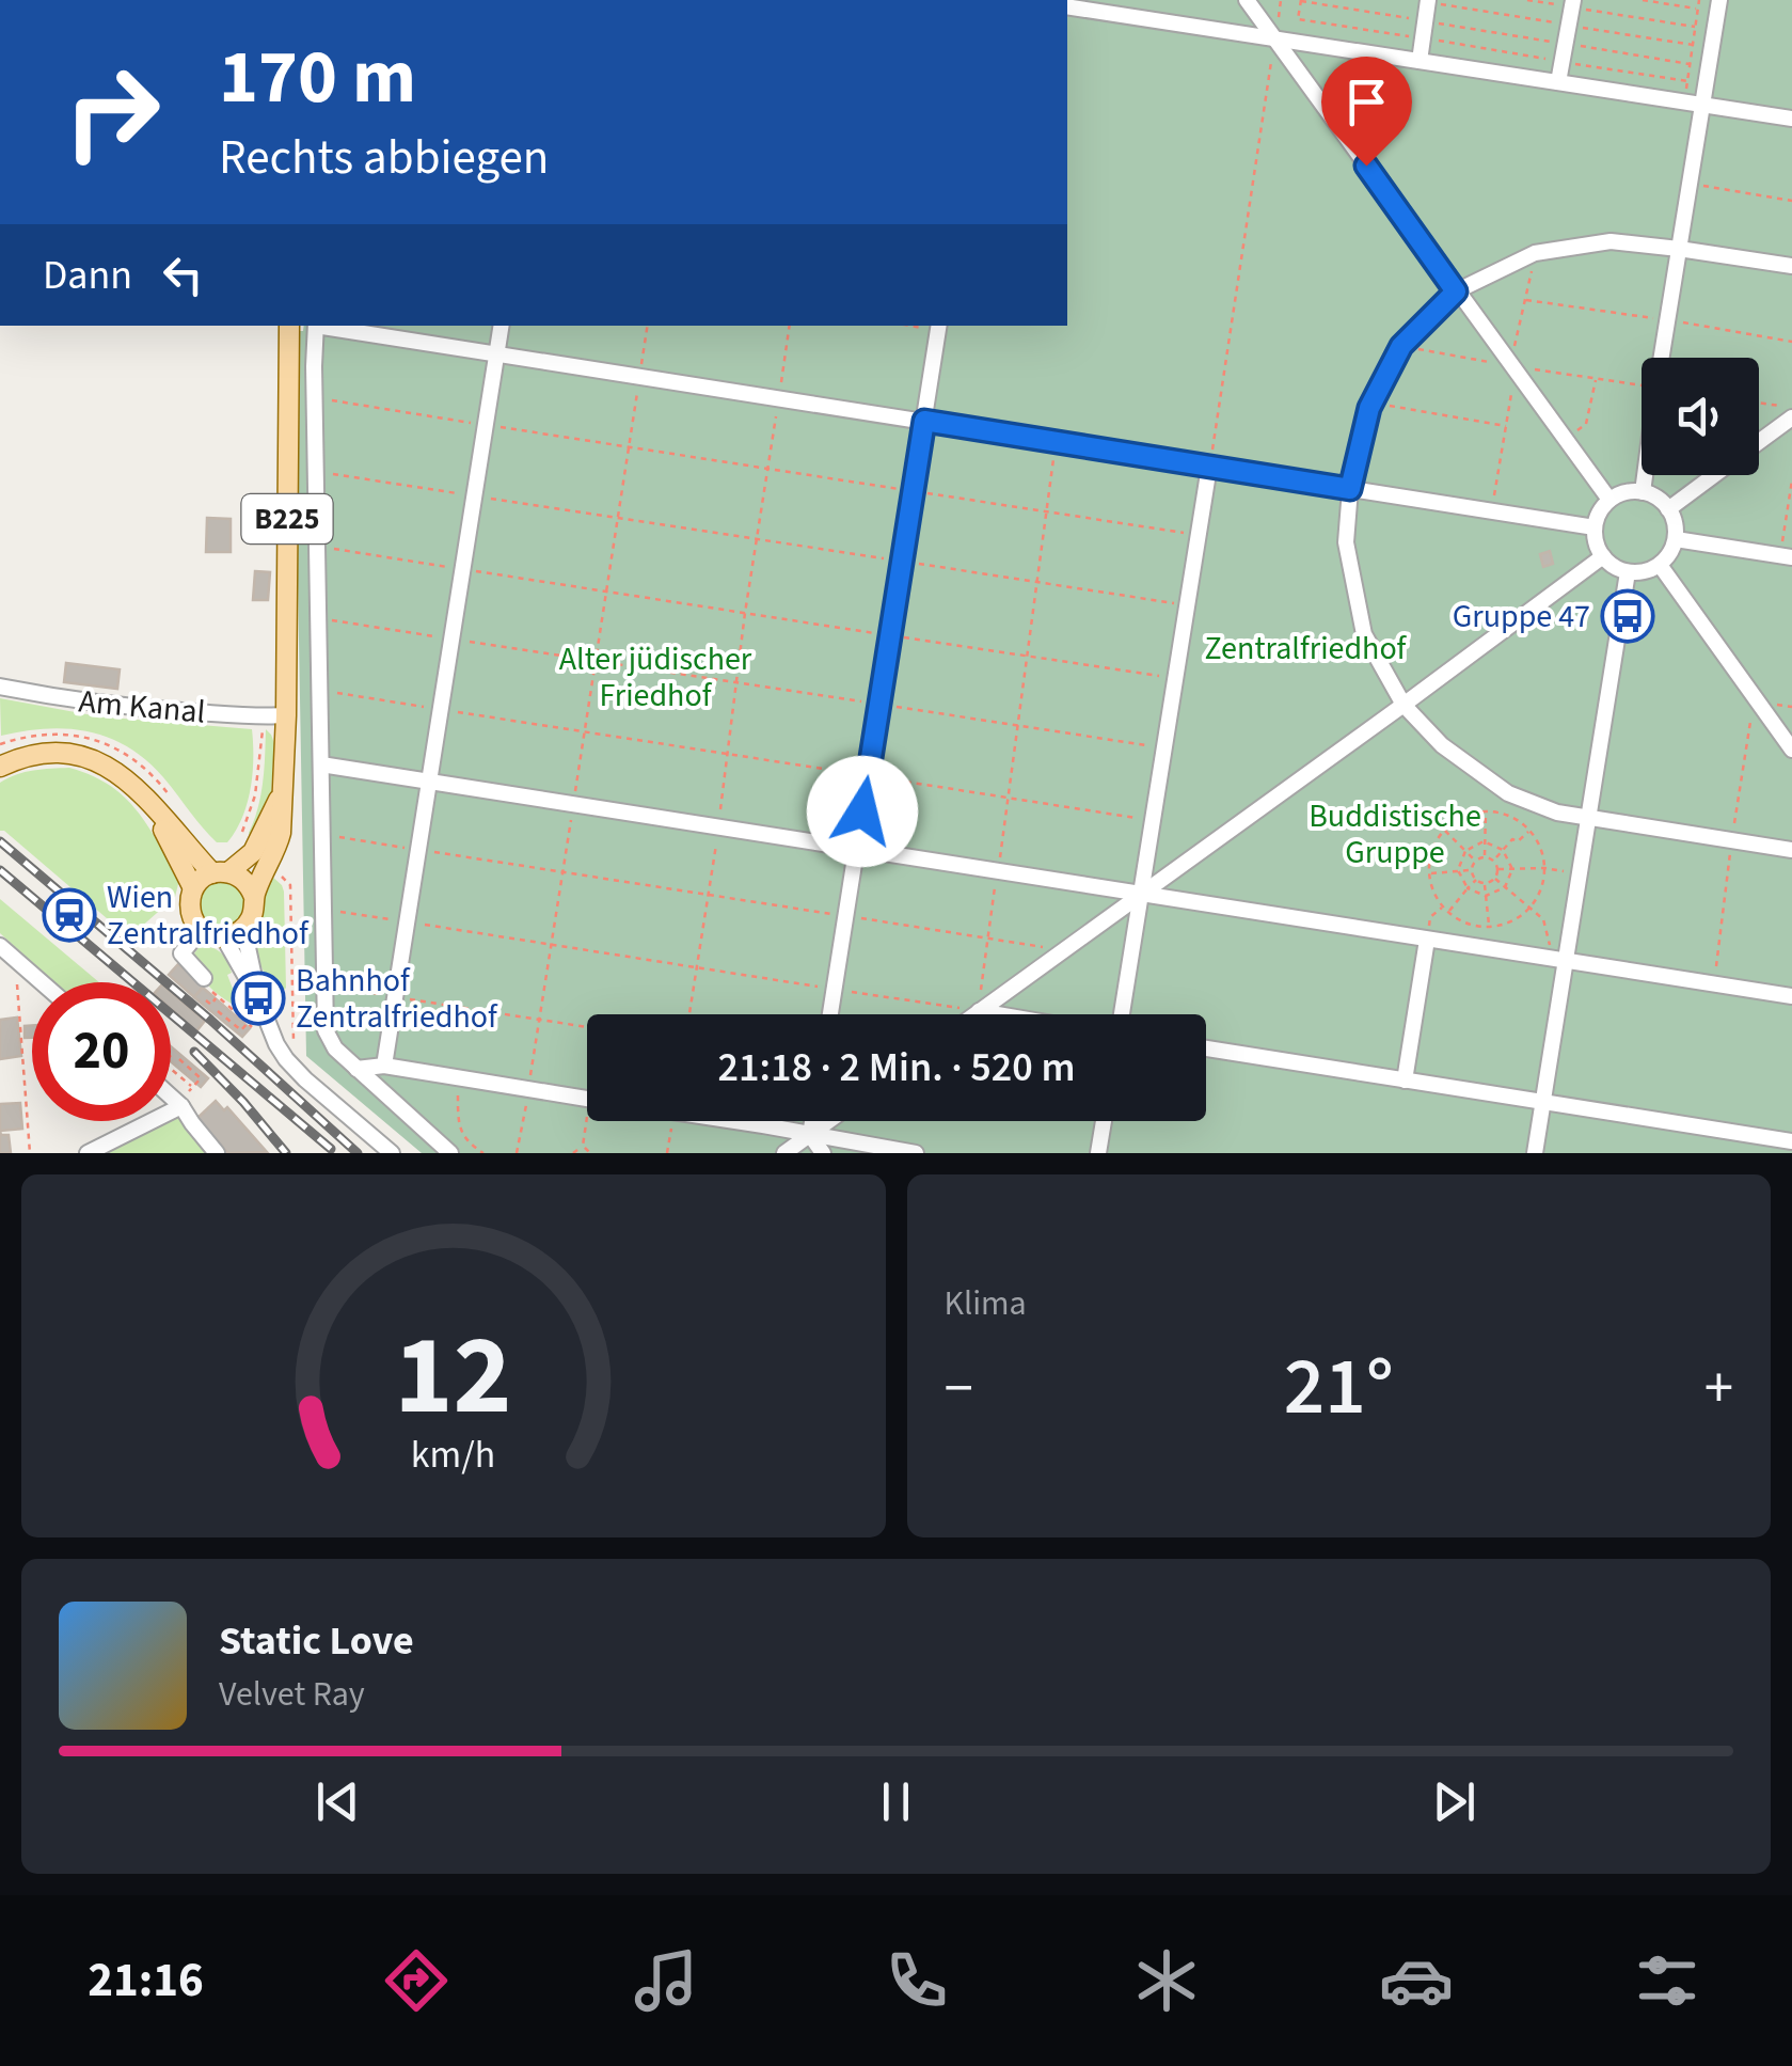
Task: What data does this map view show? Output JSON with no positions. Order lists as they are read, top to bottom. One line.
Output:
{"streets":{"main road":["B225"],"street":["Am Kanal"]},"crossings":[["B225","Am Kanal"]],"parks":["Zentralfriedhof","Alter jüdischer Friedhof","Buddistische Gruppe"],"places":{"bus stop":["Gruppe 47","Bahnhof Zentralfriedhof"],"station":["Wien Zentralfriedhof"]},"page":{"turn":["170 m","Rechts abbiegen"],"then":"Dann","limit":"20","trip":"21:18 · 2 Min. · 520 m","tile":"Klima","heat":["−","21°","+"],"song":["Static Love","Velvet Ray"],"tabs":"21:16","gauge":["12","km/h"]}}
